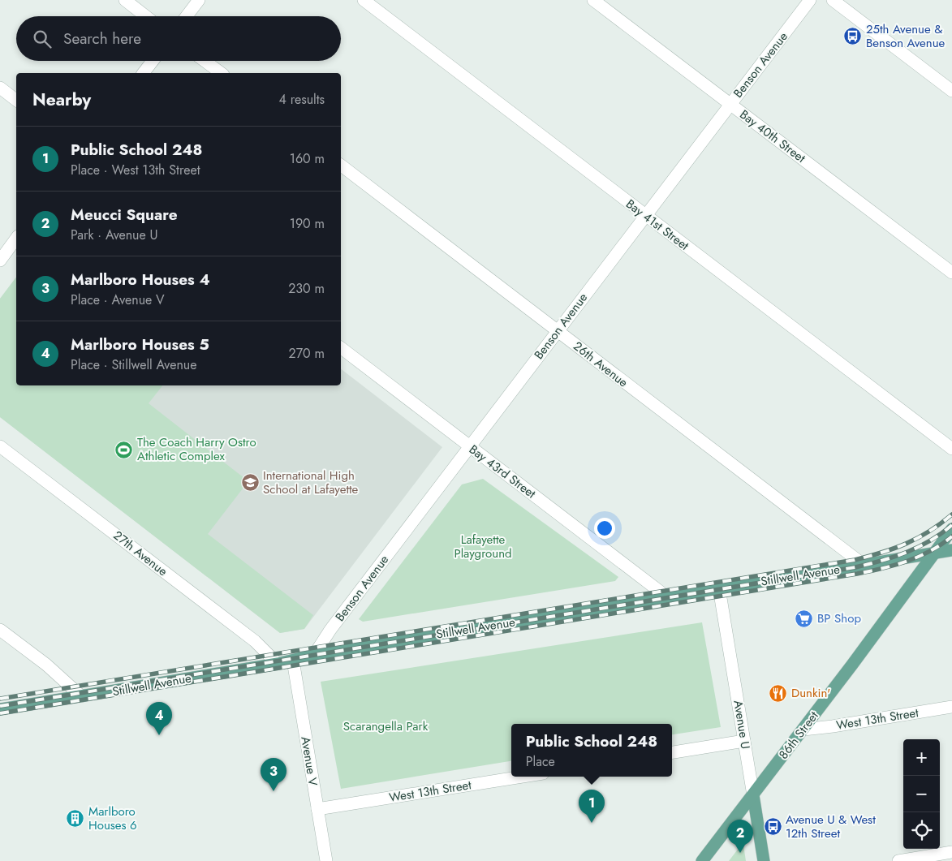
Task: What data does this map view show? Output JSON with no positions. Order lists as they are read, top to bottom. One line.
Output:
{"streets":{"main road":["Stillwell Avenue","Avenue U","86th Street"],"street":["Benson Avenue","Bay 40th Street","Bay 41st Street","26th Avenue","Bay 43rd Street","27th Avenue","West 13th Street","Avenue V"]},"crossings":[["Benson Avenue","Bay 40th Street"],["Benson Avenue","Bay 41st Street"],["Benson Avenue","26th Avenue"],["Benson Avenue","Bay 43rd Street"],["Benson Avenue","Stillwell Avenue"],["26th Avenue","Stillwell Avenue"],["Bay 43rd Street","Stillwell Avenue"],["27th Avenue","Stillwell Avenue"],["Stillwell Avenue","Avenue U"],["Stillwell Avenue","86th Street"],["Stillwell Avenue","Avenue V"],["West 13th Street","86th Street"],["West 13th Street","Avenue V"],["Avenue U","86th Street"]],"parks":["Lafayette Playground","Scarangella Park"],"places":{"bus stop":["25th Avenue & Benson Avenue","Avenue U & West 12th Street"],"sports":["The Coach Harry Ostro Athletic Complex"],"school or university":["International High School at Lafayette"],"supermarket":["BP Shop"],"restaurant":["Dunkin'"],"building":["Marlboro Houses 6"]},"page":{"search":"Search here","heading":["Nearby","4 results"],"list":[{"mark":"1","name":"Public School 248","note":"Place · West 13th Street","value":"160 m"},{"mark":"2","name":"Meucci Square","note":"Park · Avenue U","value":"190 m"},{"mark":"3","name":"Marlboro Houses 4","note":"Place · Avenue V","value":"230 m"},{"mark":"4","name":"Marlboro Houses 5","note":"Place · Stillwell Avenue","value":"270 m"}],"pins":["4","3","1","2"],"popup":["Public School 248","Place"],"map_buttons":["+","−"]}}
